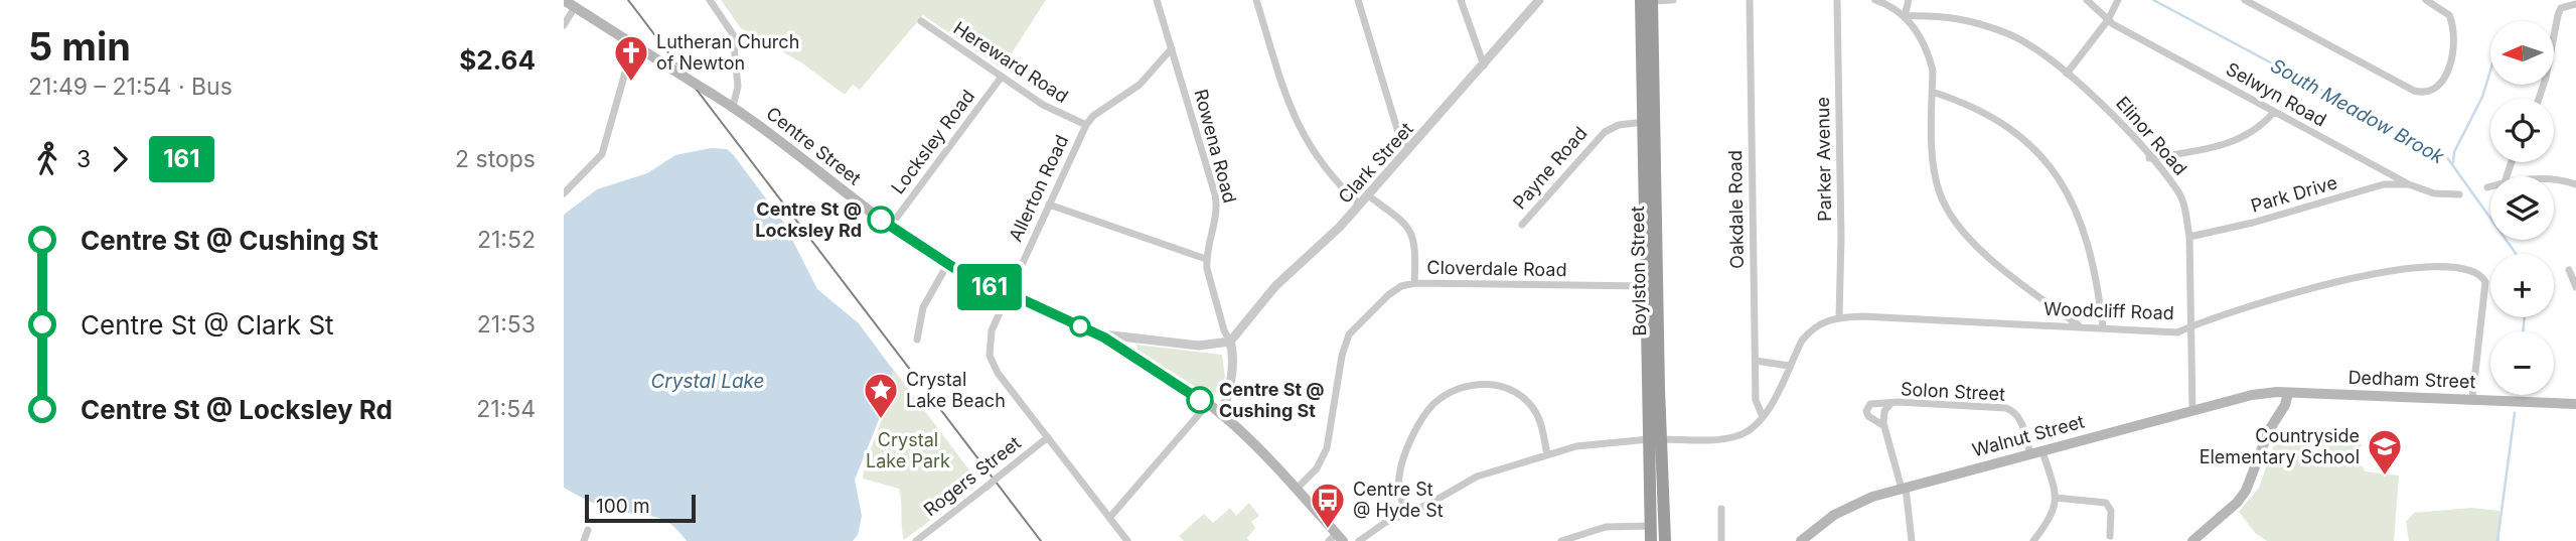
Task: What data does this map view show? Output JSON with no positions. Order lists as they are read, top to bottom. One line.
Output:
{"streets":{"highway":["Boylston Street"],"main road":["Centre Street","Dedham Street","Walnut Street"],"street":["Hereward Road","Selwyn Road","Elinor Road","Locksley Road","Rowena Road","Parker Avenue","Clark Street","Payne Road","Allerton Road","Park Drive","Oakdale Road","Cloverdale Road","Woodcliff Road","Solon Street","Rogers Street"]},"crossings":[["Hereward Road","Locksley Road"],["Hereward Road","Allerton Road"],["Selwyn Road","Park Drive"],["Elinor Road","Park Drive"],["Elinor Road","Woodcliff Road"],["Elinor Road","Walnut Street"],["Locksley Road","Centre Street"],["Centre Street","Allerton Road"],["Rowena Road","Allerton Road"],["Parker Avenue","Woodcliff Road"],["Clark Street","Cloverdale Road"],["Payne Road","Boylston Street"],["Allerton Road","Rogers Street"],["Oakdale Road","Woodcliff Road"],["Cloverdale Road","Boylston Street"],["Boylston Street","Woodcliff Road"],["Woodcliff Road","Dedham Street"],["Dedham Street","Walnut Street"],["Solon Street","Walnut Street"]],"water":["South Meadow Brook","Crystal Lake"],"parks":["Crystal Lake Park"],"places":{"church":["Lutheran Church of Newton"],"other":["Centre St @ Locksley Rd","Centre St @ Cushing St"],"place":["Crystal Lake Beach"],"school or university":["Countryside Elementary School"],"bus stop":["Centre St @ Hyde St"]},"lines":["bus line 161"],"scale_bar":"100 m","north":"left","page":{"heading":["5 min","21:49 – 21:54 · Bus","$2.64"],"on_map":"161","map_buttons":["+","−"],"legs":["3","161","2 stops"],"list":[{"name":"Centre St @ Cushing St","value":"21:52"},{"name":"Centre St @ Clark St","value":"21:53"},{"name":"Centre St @ Locksley Rd","value":"21:54"}],"scale":"100 m"}}
